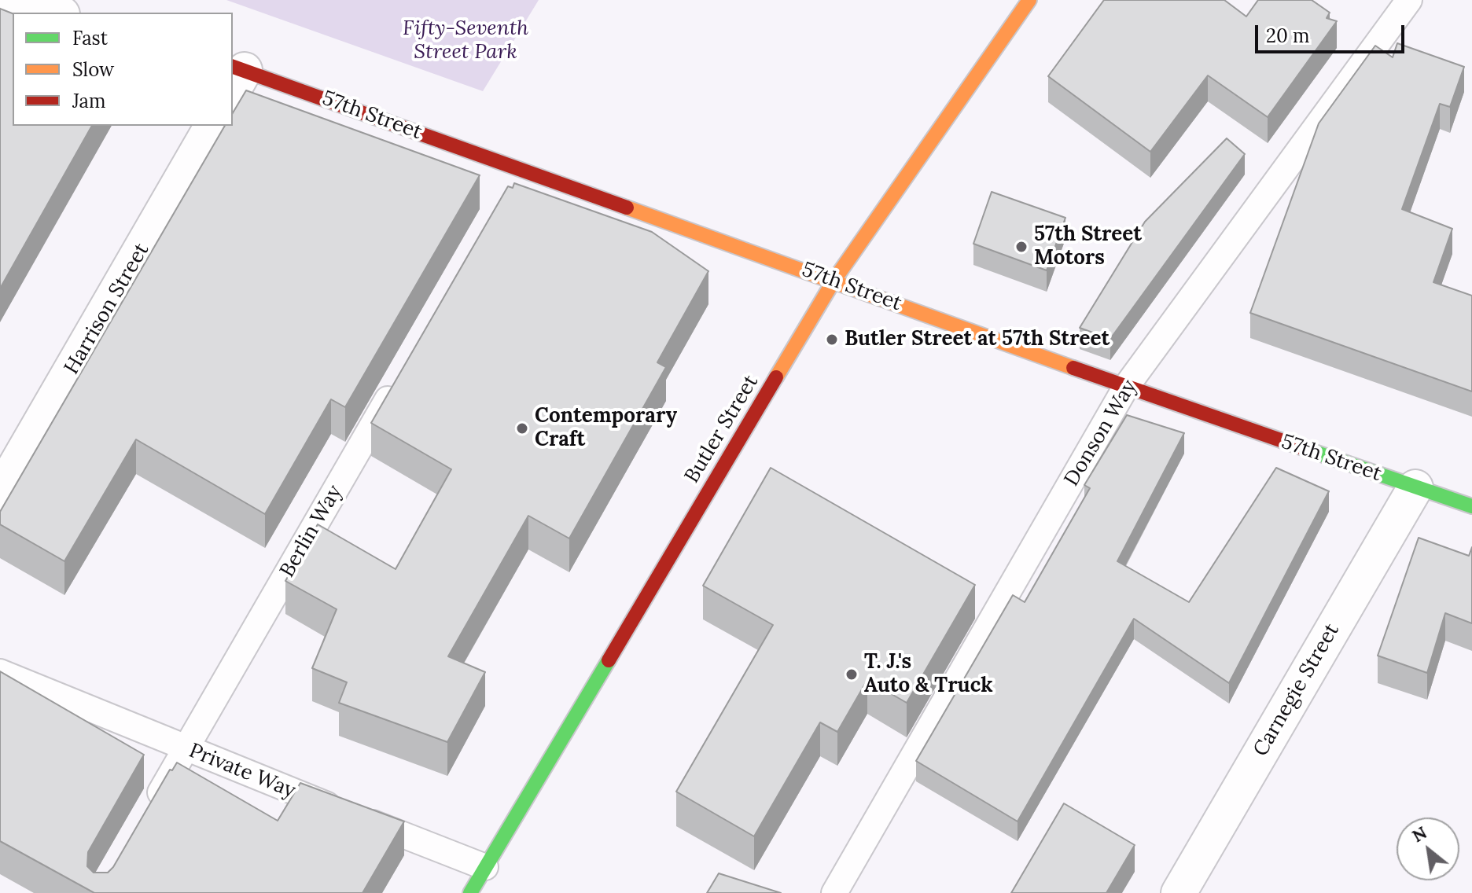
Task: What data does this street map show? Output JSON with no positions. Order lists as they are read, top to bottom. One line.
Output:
{"streets":{"street":["57th Street","Harrison Street","Butler Street","Carnegie Street"],"lane":["Donson Way","Berlin Way","Private Way"]},"crossings":[["57th Street","Butler Street"],["57th Street","Donson Way"],["57th Street","Carnegie Street"],["Butler Street","Private Way"],["Berlin Way","Private Way"]],"parks":["Fifty-Seventh Street Park"],"places":["57th Street Motors","Butler Street at 57th Street","Contemporary Craft","T. J.'s Auto & Truck"],"legend":["Fast","Slow","Jam"],"scale_bar":"20 m","north":"top left"}
